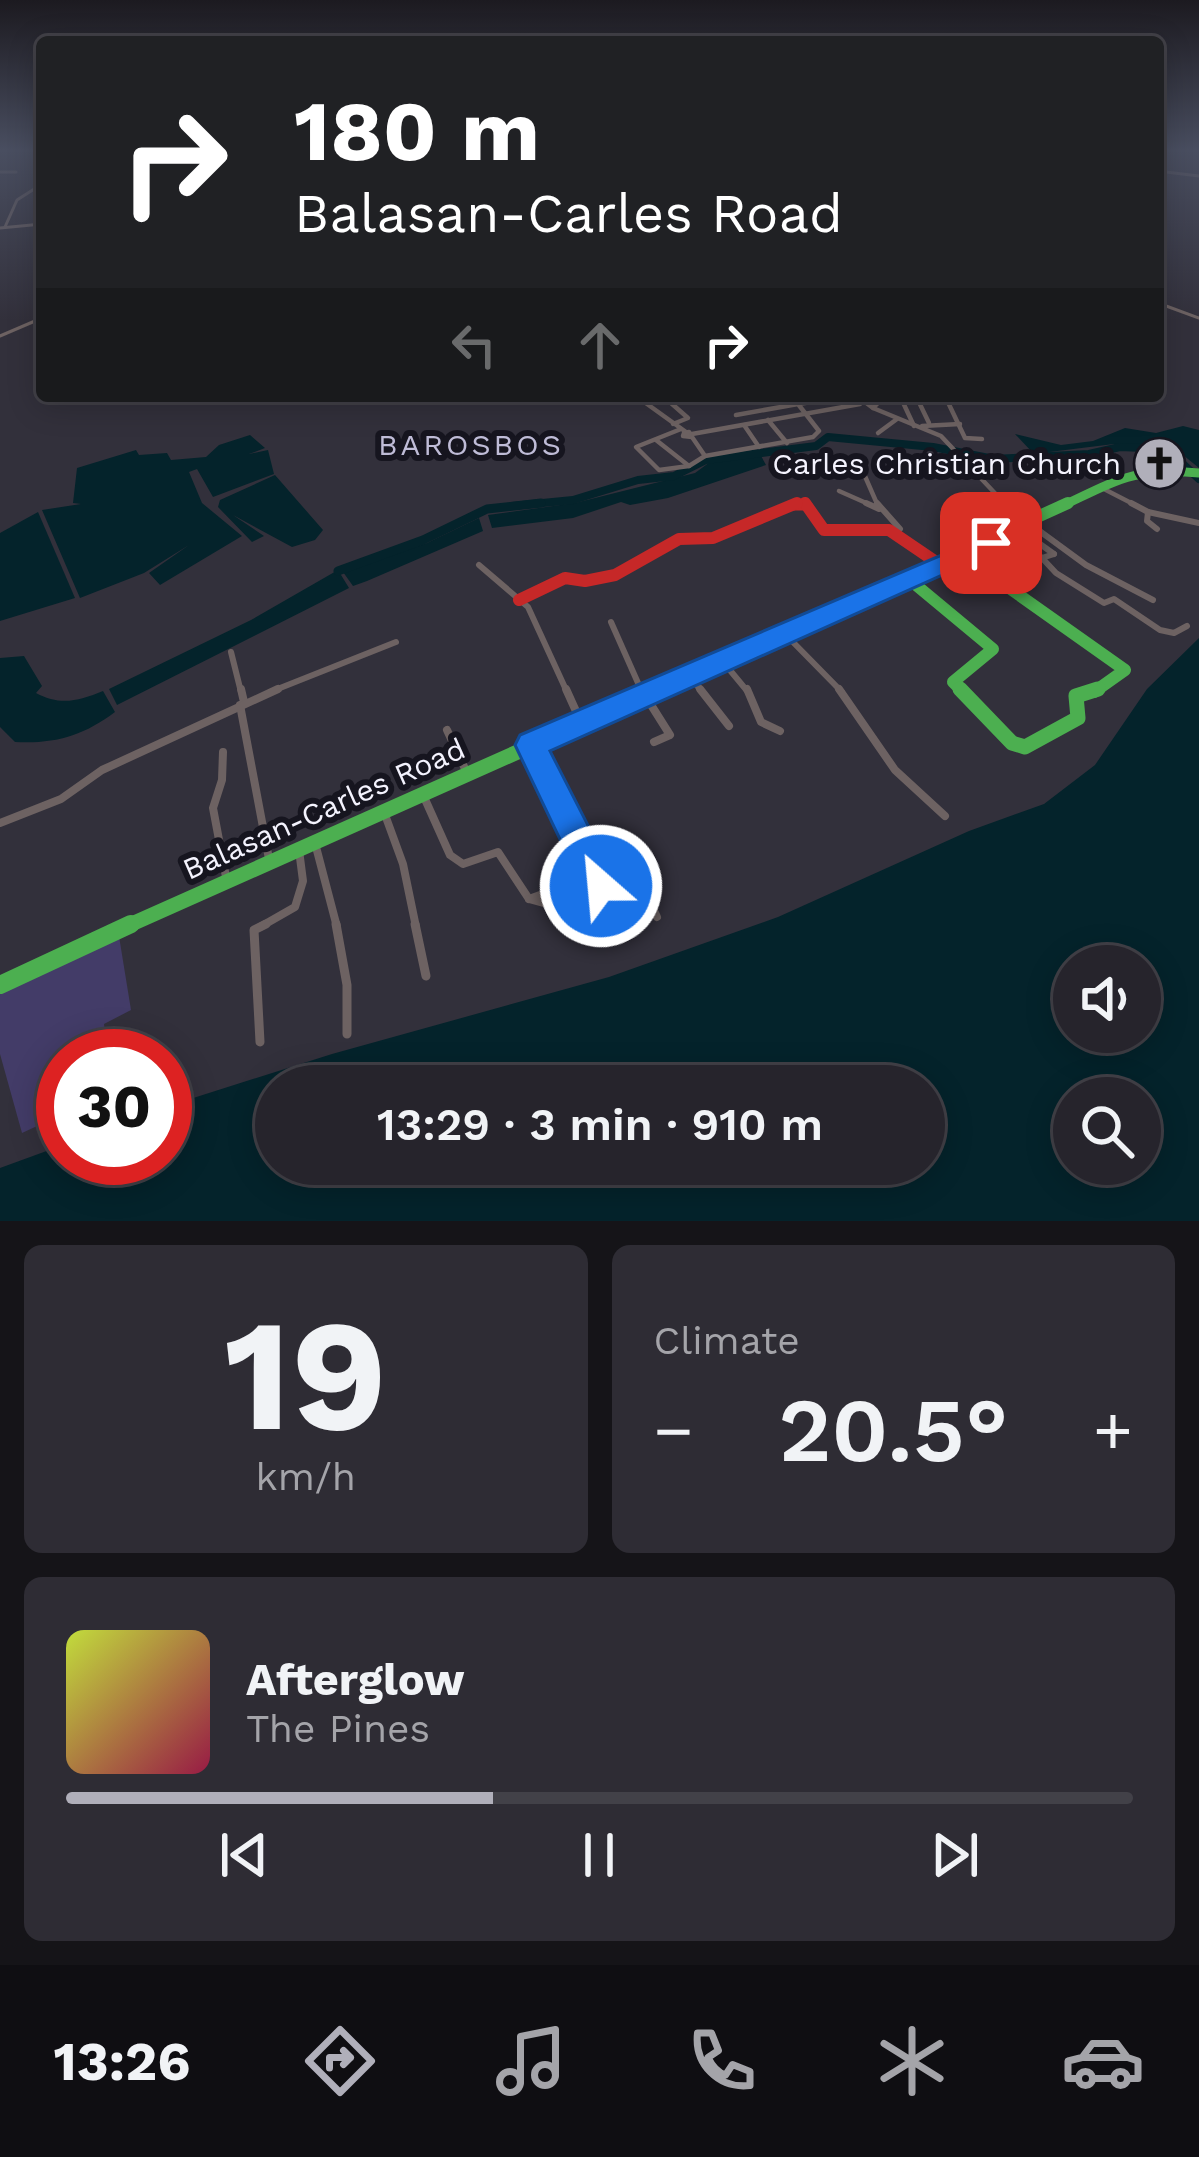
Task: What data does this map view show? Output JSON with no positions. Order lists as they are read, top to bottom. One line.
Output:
{"streets":{"main road":["Balasan-Carles Road"]},"districts":["BAROSBOS"],"places":{"church":["Carles Christian Church"]},"page":{"turn":["180 m","Balasan-Carles Road"],"limit":"30","trip":"13:29 · 3 min · 910 m","tile":[["19","km/h"],"Climate"],"heat":["−","20.5°","+"],"song":["Afterglow","The Pines"],"tabs":"13:26"}}
